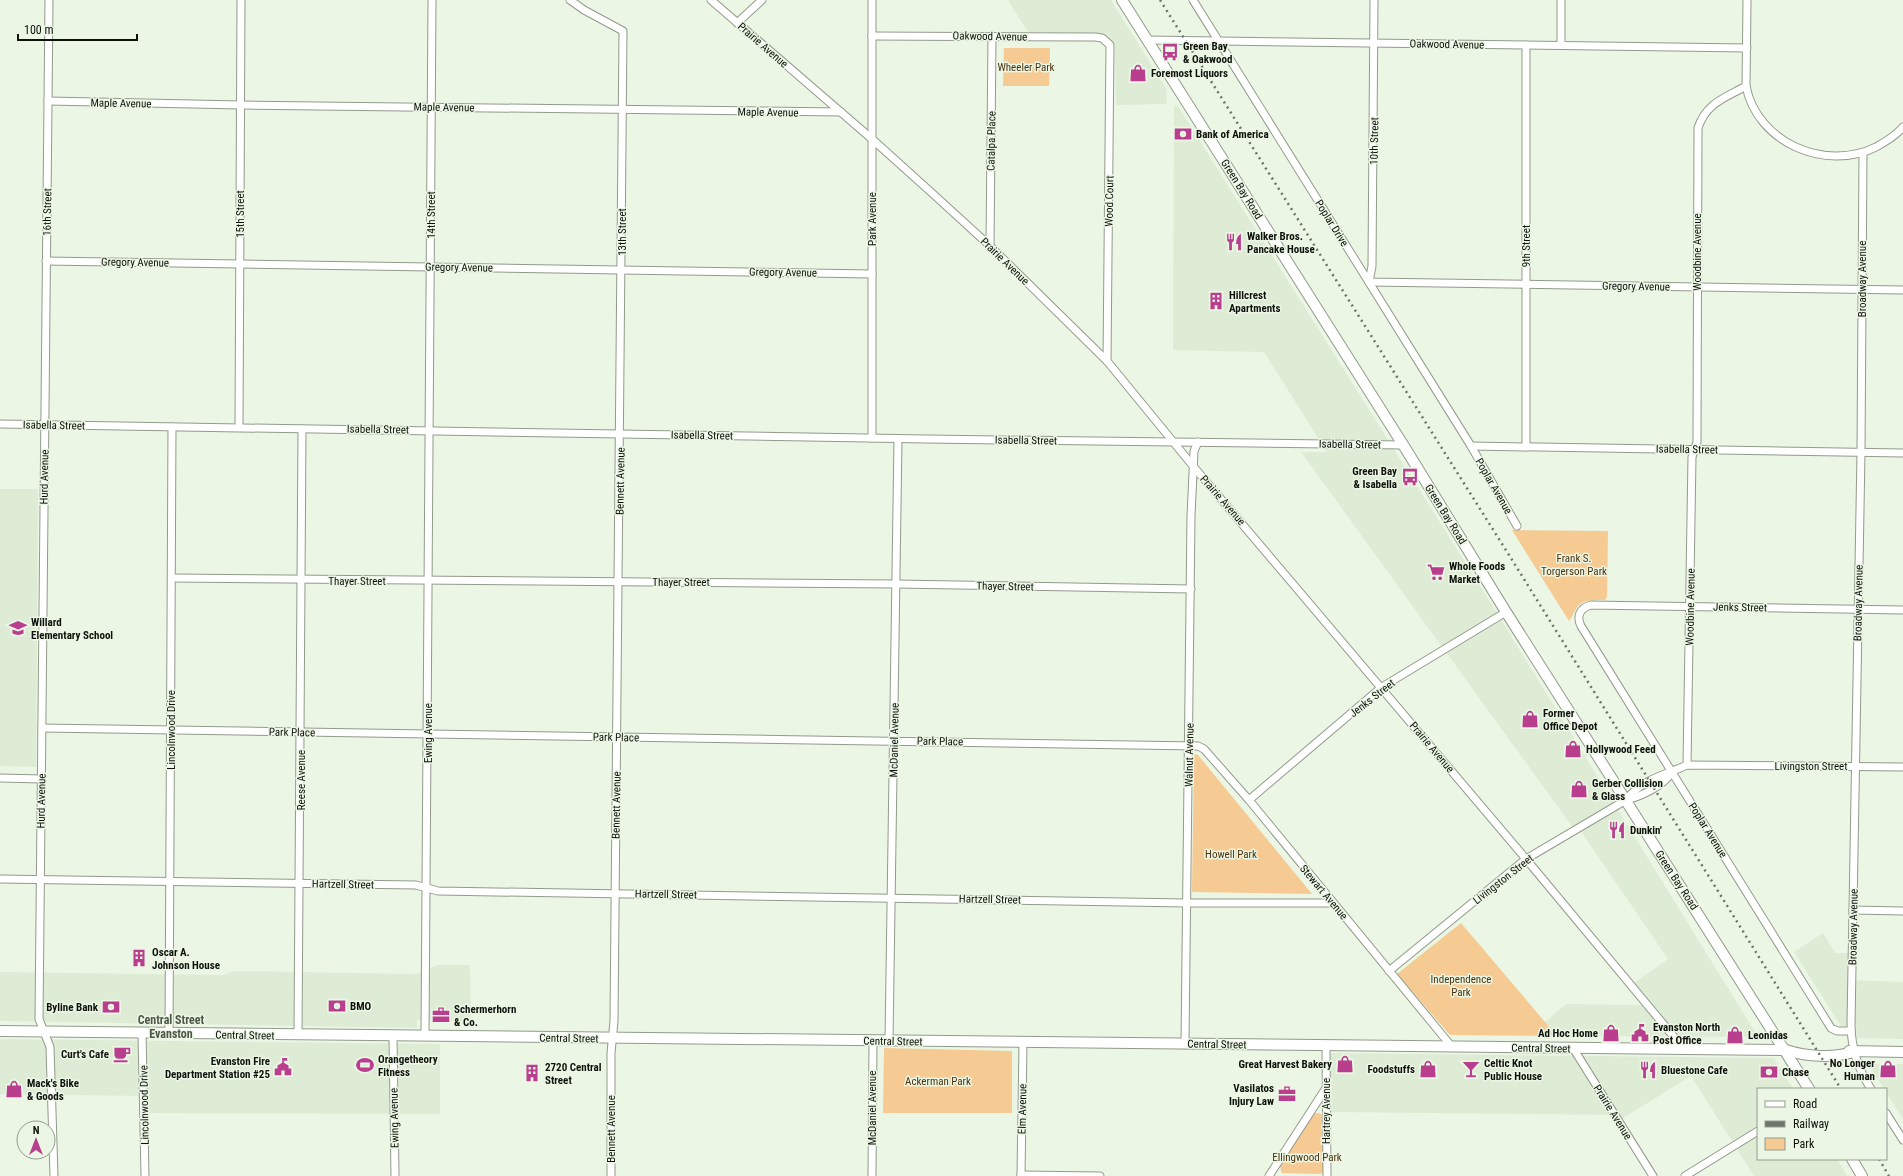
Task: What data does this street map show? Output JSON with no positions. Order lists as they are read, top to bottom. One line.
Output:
{"streets":{"main road":["Green Bay Road","Central Street"],"street":["Oakwood Avenue","Prairie Avenue","Maple Avenue","Catalpa Place","10th Street","Wood Court","16th Street","15th Street","14th Street","Park Avenue","Poplar Drive","13th Street","9th Street","Woodbine Avenue","Gregory Avenue","Broadway Avenue","Isabella Street","Hurd Avenue","Bennett Avenue","Poplar Avenue","Thayer Street","Jenks Street","Lincolnwood Drive","Park Place","Ewing Avenue","McDaniel Avenue","Walnut Avenue","Livingston Street","Reese Avenue","Hartzell Street","Stewart Avenue","Elm Avenue","Hartrey Avenue"]},"crossings":[["Oakwood Avenue","Catalpa Place"],["Oakwood Avenue","10th Street"],["Oakwood Avenue","Green Bay Road"],["Oakwood Avenue","Wood Court"],["Oakwood Avenue","Park Avenue"],["Oakwood Avenue","Poplar Drive"],["Oakwood Avenue","9th Street"],["Prairie Avenue","Maple Avenue"],["Prairie Avenue","Catalpa Place"],["Prairie Avenue","Wood Court"],["Prairie Avenue","Park Avenue"],["Prairie Avenue","Isabella Street"],["Prairie Avenue","Jenks Street"],["Prairie Avenue","Walnut Avenue"],["Prairie Avenue","Livingston Street"],["Prairie Avenue","Central Street"],["Maple Avenue","16th Street"],["Maple Avenue","15th Street"],["Maple Avenue","14th Street"],["Maple Avenue","13th Street"],["10th Street","Poplar Drive"],["10th Street","Gregory Avenue"],["Green Bay Road","Isabella Street"],["Green Bay Road","Jenks Street"],["Green Bay Road","Livingston Street"],["Green Bay Road","Central Street"],["16th Street","Gregory Avenue"],["16th Street","Isabella Street"],["16th Street","Hurd Avenue"],["15th Street","Gregory Avenue"],["15th Street","Isabella Street"],["14th Street","Gregory Avenue"],["14th Street","Isabella Street"],["14th Street","Ewing Avenue"],["Park Avenue","Gregory Avenue"],["Park Avenue","Isabella Street"],["Poplar Drive","Gregory Avenue"],["Poplar Drive","Isabella Street"],["Poplar Drive","Poplar Avenue"],["13th Street","Gregory Avenue"],["13th Street","Isabella Street"],["13th Street","Bennett Avenue"],["9th Street","Gregory Avenue"],["9th Street","Isabella Street"],["Woodbine Avenue","Gregory Avenue"],["Woodbine Avenue","Isabella Street"],["Woodbine Avenue","Jenks Street"],["Woodbine Avenue","Livingston Street"],["Gregory Avenue","Broadway Avenue"],["Broadway Avenue","Isabella Street"],["Broadway Avenue","Poplar Avenue"],["Broadway Avenue","Jenks Street"],["Broadway Avenue","Livingston Street"],["Broadway Avenue","Central Street"],["Isabella Street","Hurd Avenue"],["Isabella Street","Bennett Avenue"],["Isabella Street","Poplar Avenue"],["Isabella Street","Lincolnwood Drive"],["Isabella Street","Ewing Avenue"],["Isabella Street","McDaniel Avenue"],["Isabella Street","Walnut Avenue"],["Isabella Street","Reese Avenue"],["Hurd Avenue","Park Place"],["Hurd Avenue","Hartzell Street"],["Hurd Avenue","Central Street"],["Bennett Avenue","Thayer Street"],["Bennett Avenue","Park Place"],["Bennett Avenue","Hartzell Street"],["Bennett Avenue","Central Street"],["Poplar Avenue","Jenks Street"],["Poplar Avenue","Livingston Street"],["Thayer Street","Lincolnwood Drive"],["Thayer Street","Ewing Avenue"],["Thayer Street","McDaniel Avenue"],["Thayer Street","Walnut Avenue"],["Thayer Street","Reese Avenue"],["Jenks Street","Stewart Avenue"],["Lincolnwood Drive","Park Place"],["Lincolnwood Drive","Hartzell Street"],["Lincolnwood Drive","Central Street"],["Park Place","Ewing Avenue"],["Park Place","McDaniel Avenue"],["Park Place","Walnut Avenue"],["Park Place","Reese Avenue"],["Park Place","Stewart Avenue"],["Ewing Avenue","Hartzell Street"],["Ewing Avenue","Central Street"],["McDaniel Avenue","Hartzell Street"],["McDaniel Avenue","Central Street"],["Walnut Avenue","Hartzell Street"],["Walnut Avenue","Stewart Avenue"],["Walnut Avenue","Central Street"],["Livingston Street","Stewart Avenue"],["Reese Avenue","Hartzell Street"],["Reese Avenue","Central Street"],["Hartzell Street","Stewart Avenue"],["Stewart Avenue","Central Street"],["Central Street","Elm Avenue"],["Central Street","Hartrey Avenue"]],"districts":["Central Street Evanston"],"parks":["Wheeler Park","Frank S. Torgerson Park","Howell Park","Independence Park","Ackerman Park","Ellingwood Park"],"places":{"bus stop":["Green Bay & Oakwood","Green Bay & Isabella"],"shop":["Foremost Liquors","Former Office Depot","Hollywood Feed","Gerber Collision & Glass","Ad Hoc Home","Leonidas","Great Harvest Bakery","Foodstuffs","No Longer Human","Mack's Bike & Goods"],"bank":["Bank of America","BMO","Byline Bank","Chase"],"restaurant":["Walker Bros. Pancake House","Dunkin'","Bluestone Cafe"],"building":["Hillcrest Apartments","Oscar A. Johnson House","2720 Central Street"],"supermarket":["Whole Foods Market"],"school or university":["Willard Elementary School"],"office":["Schermerhorn & Co.","Vasilatos Injury Law"],"public building":["Evanston North Post Office","Evanston Fire Department Station #25"],"cafe":["Curt's Cafe"],"sports":["Orangetheory Fitness"],"bar":["Celtic Knot Public House"]},"legend":["Road","Railway","Park"],"scale_bar":"100 m","north":"top"}
